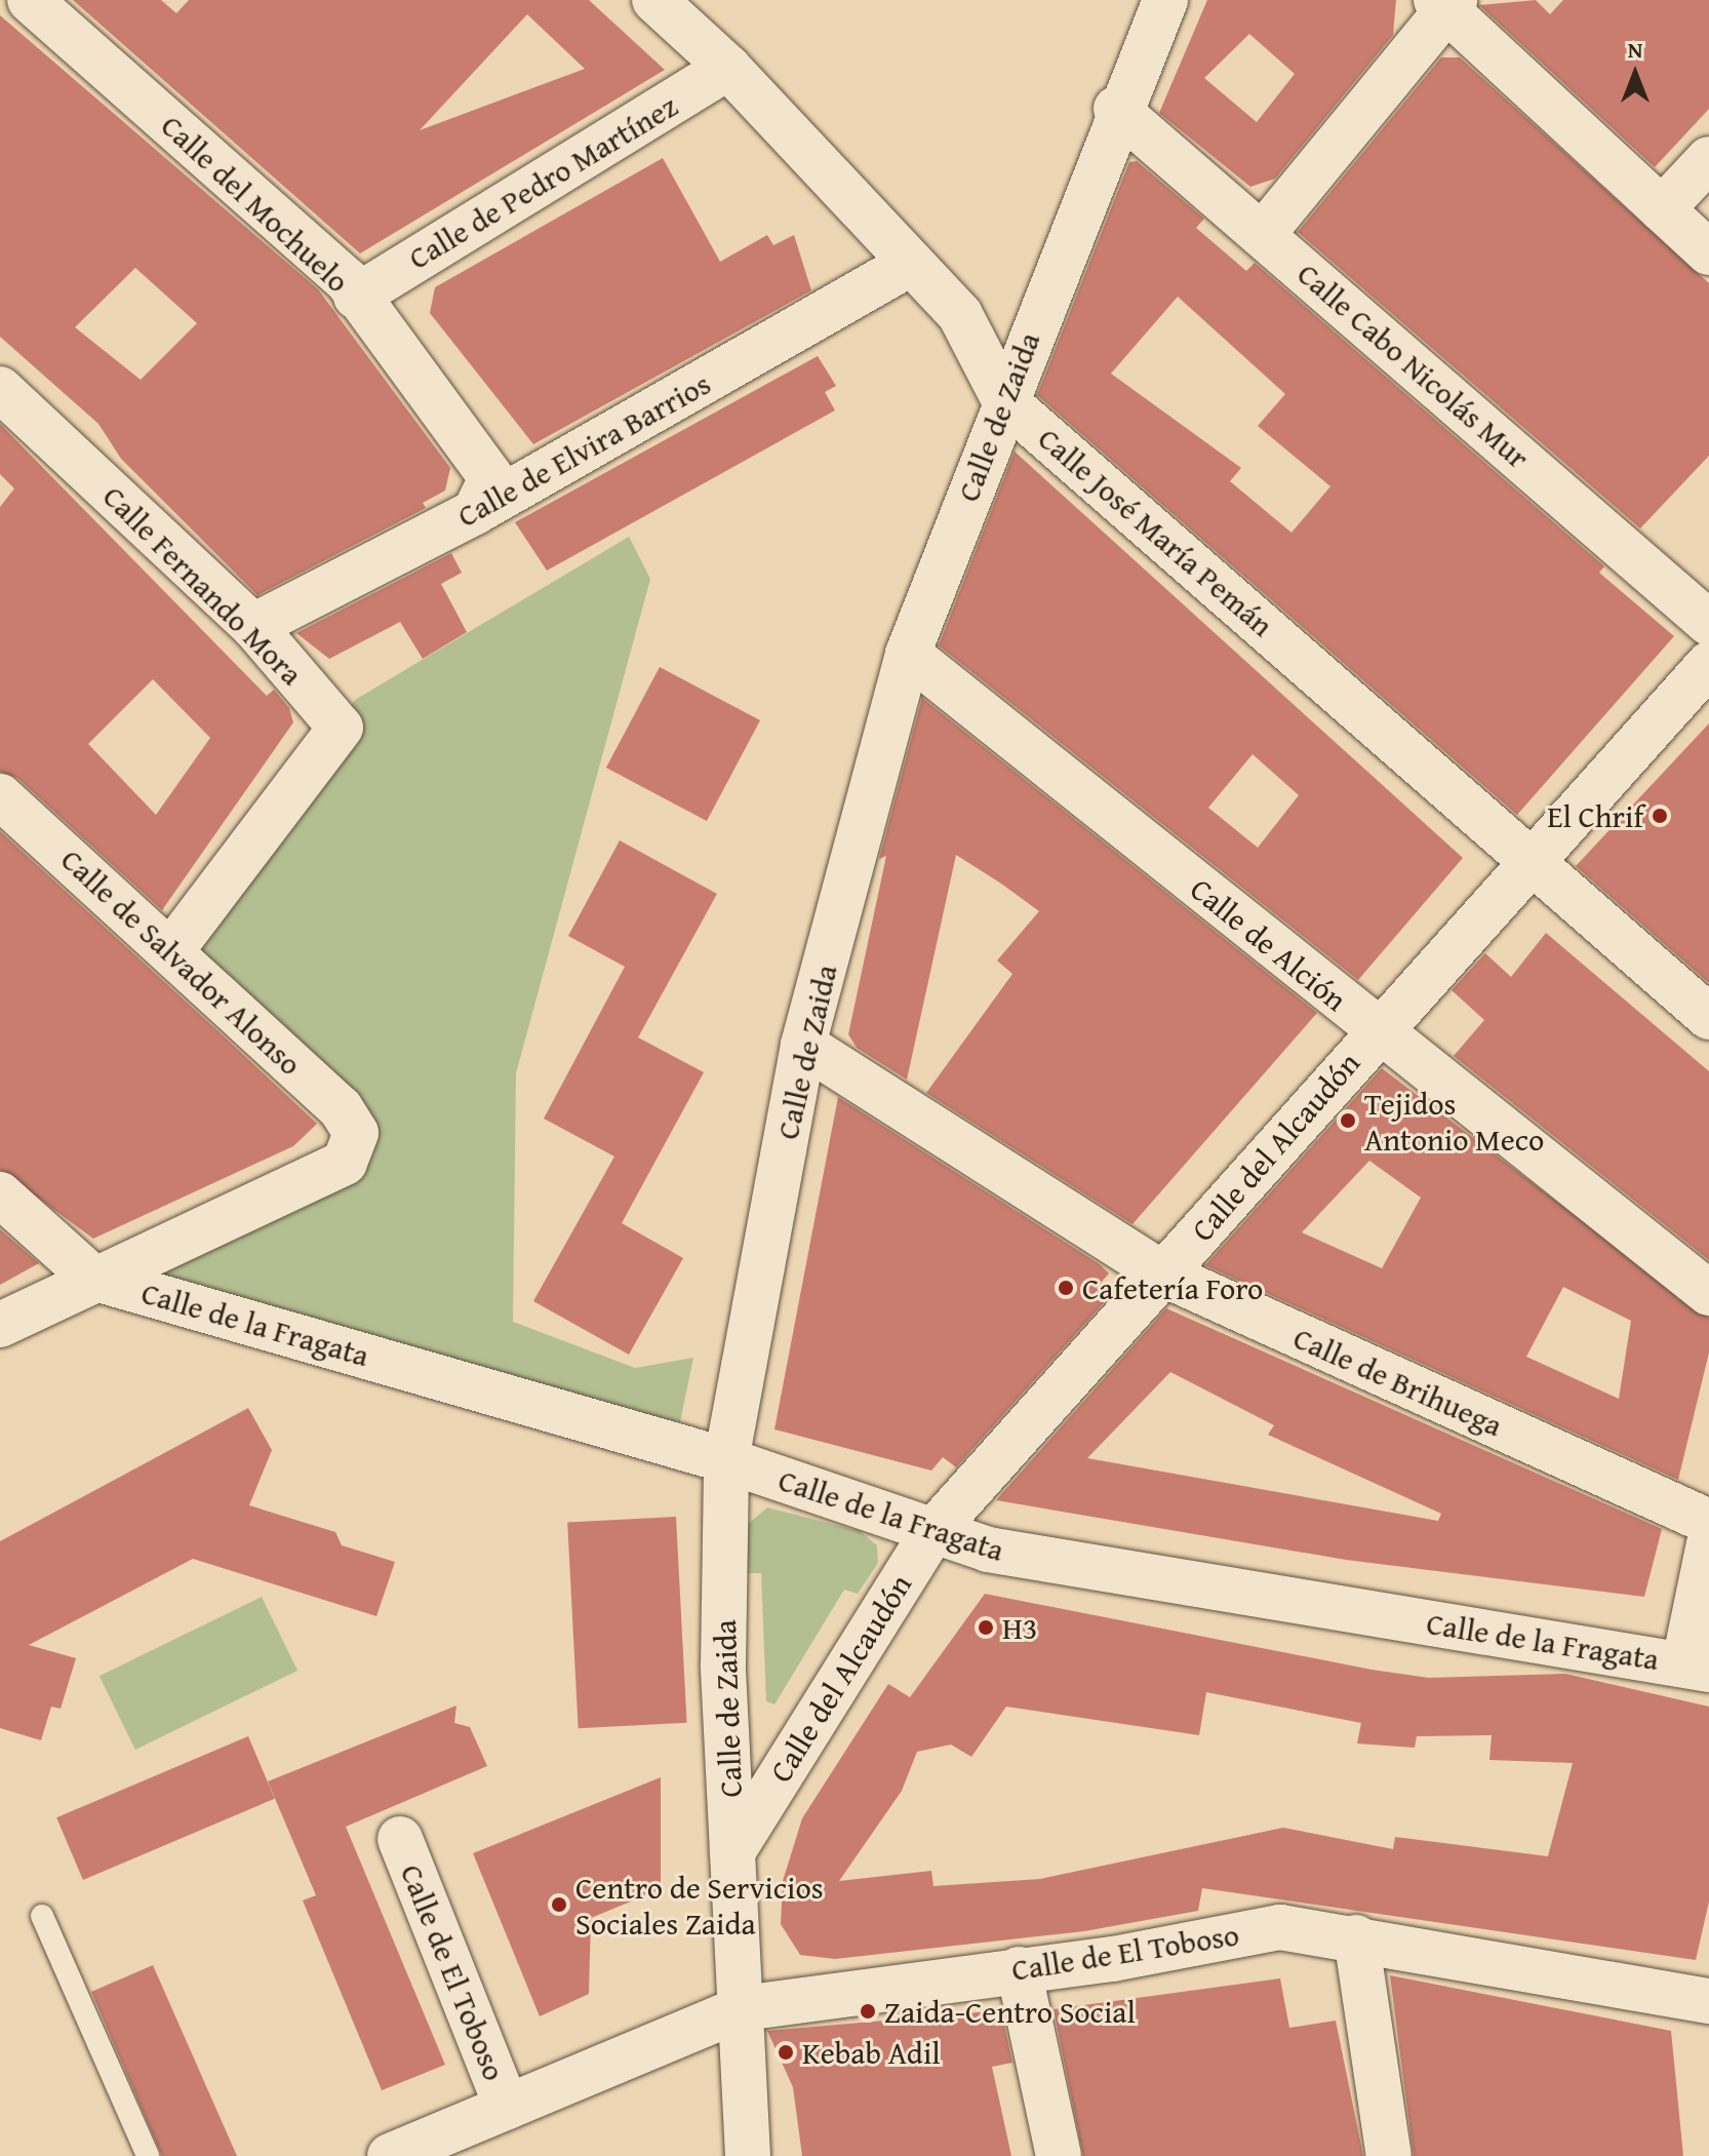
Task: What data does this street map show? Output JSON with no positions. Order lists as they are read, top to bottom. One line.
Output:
{"streets":{"street":["Calle de Pedro Martínez","Calle del Mochuelo","Calle Cabo Nicolás Mur","Calle de Zaida","Calle de Elvira Barrios","Calle José María Pemán","Calle Fernando Mora","Calle de Alción","Calle de Salvador Alonso","Calle del Alcaudón","Calle de la Fragata","Calle de Brihuega","Calle de El Toboso"]},"crossings":[["Calle de Pedro Martínez","Calle del Mochuelo"],["Calle de Pedro Martínez","Calle José María Pemán"],["Calle del Mochuelo","Calle de Elvira Barrios"],["Calle Cabo Nicolás Mur","Calle de Zaida"],["Calle de Zaida","Calle José María Pemán"],["Calle de Zaida","Calle de Alción"],["Calle de Zaida","Calle del Alcaudón"],["Calle de Zaida","Calle de la Fragata"],["Calle de Zaida","Calle de Brihuega"],["Calle de Zaida","Calle de El Toboso"],["Calle de Elvira Barrios","Calle José María Pemán"],["Calle de Elvira Barrios","Calle Fernando Mora"],["Calle José María Pemán","Calle del Alcaudón"],["Calle Fernando Mora","Calle de Salvador Alonso"],["Calle de Alción","Calle del Alcaudón"],["Calle de Salvador Alonso","Calle de la Fragata"],["Calle del Alcaudón","Calle de la Fragata"],["Calle del Alcaudón","Calle de Brihuega"]],"places":["El Chrif","Tejidos Antonio Meco","Cafetería Foro","H3","Centro de Servicios Sociales Zaida","Zaida-Centro Social","Kebab Adil"],"north":"top"}
